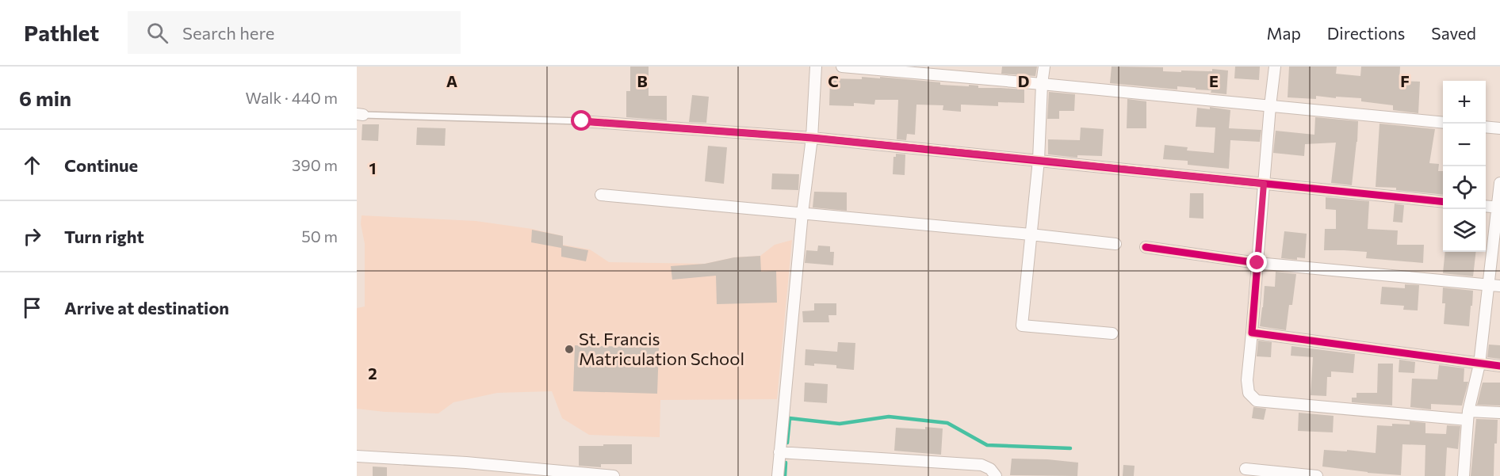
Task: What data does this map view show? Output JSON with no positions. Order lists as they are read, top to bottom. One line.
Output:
{"places":["St. Francis Matriculation School"],"page":{"header":"Pathlet","search":"Search here","nav":["Map","Directions","Saved"],"heading":["6 min","Walk · 440 m"],"map_buttons":["+","−"],"list":[["Continue","390 m"],["Turn right","50 m"],"Arrive at destination"]},"grid":{"columns":["A","B","C","D","E","F"],"rows":["1","2"]}}
